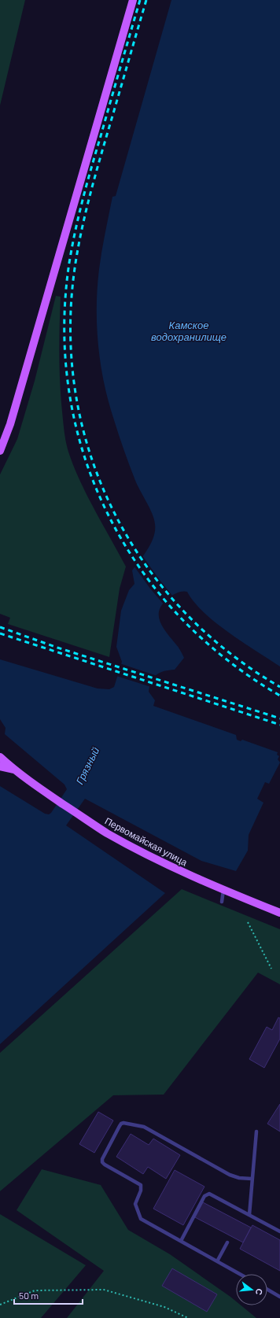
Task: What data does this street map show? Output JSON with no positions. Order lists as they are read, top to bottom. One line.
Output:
{"streets":{"main road":["Первомайская улица"]},"water":["Камское водохранилище","Грязный"],"scale_bar":"50 m","north":"right"}
